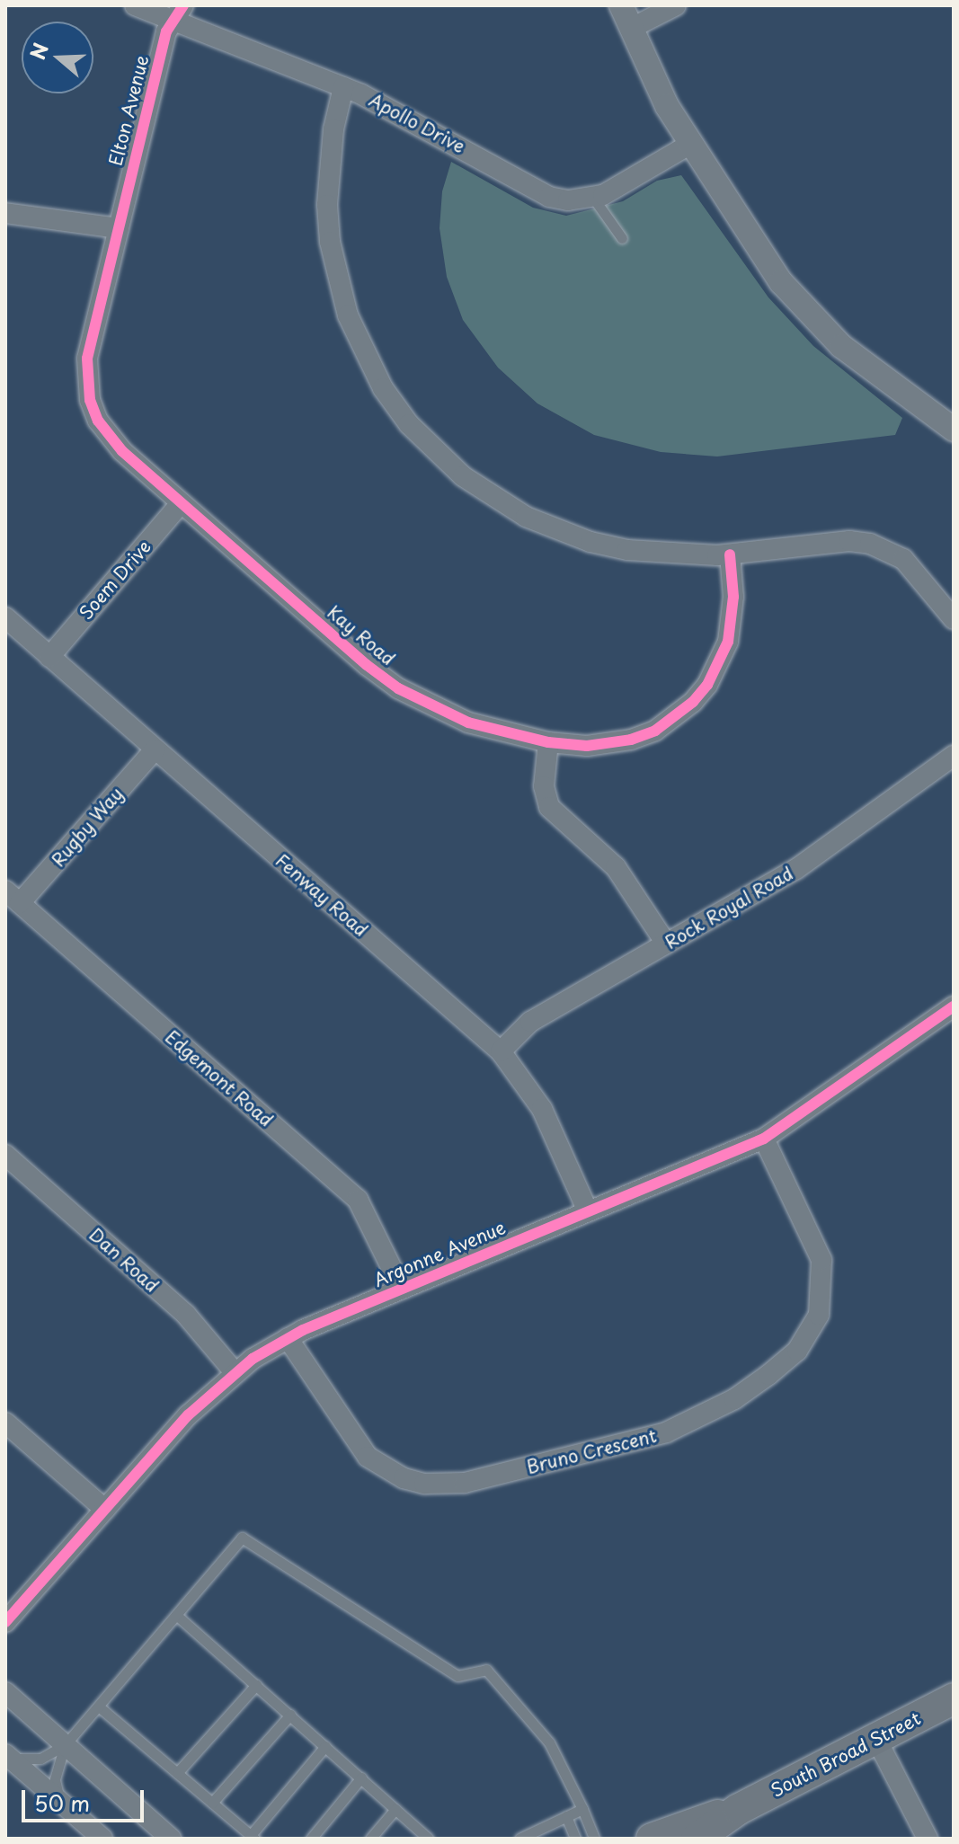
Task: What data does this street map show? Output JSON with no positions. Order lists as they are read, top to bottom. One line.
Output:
{"streets":{"main road":["South Broad Street"],"street":["Elton Avenue","Apollo Drive","Soem Drive","Kay Road","Rugby Way","Fenway Road","Rock Royal Road","Edgemont Road","Argonne Avenue","Dan Road","Bruno Crescent"]},"crossings":[["Elton Avenue","Apollo Drive"],["Elton Avenue","Kay Road"],["Soem Drive","Kay Road"],["Soem Drive","Fenway Road"],["Rugby Way","Fenway Road"],["Rugby Way","Edgemont Road"],["Fenway Road","Rock Royal Road"],["Fenway Road","Argonne Avenue"],["Edgemont Road","Argonne Avenue"],["Argonne Avenue","Dan Road"],["Argonne Avenue","Bruno Crescent"]],"scale_bar":"50 m","north":"left"}
